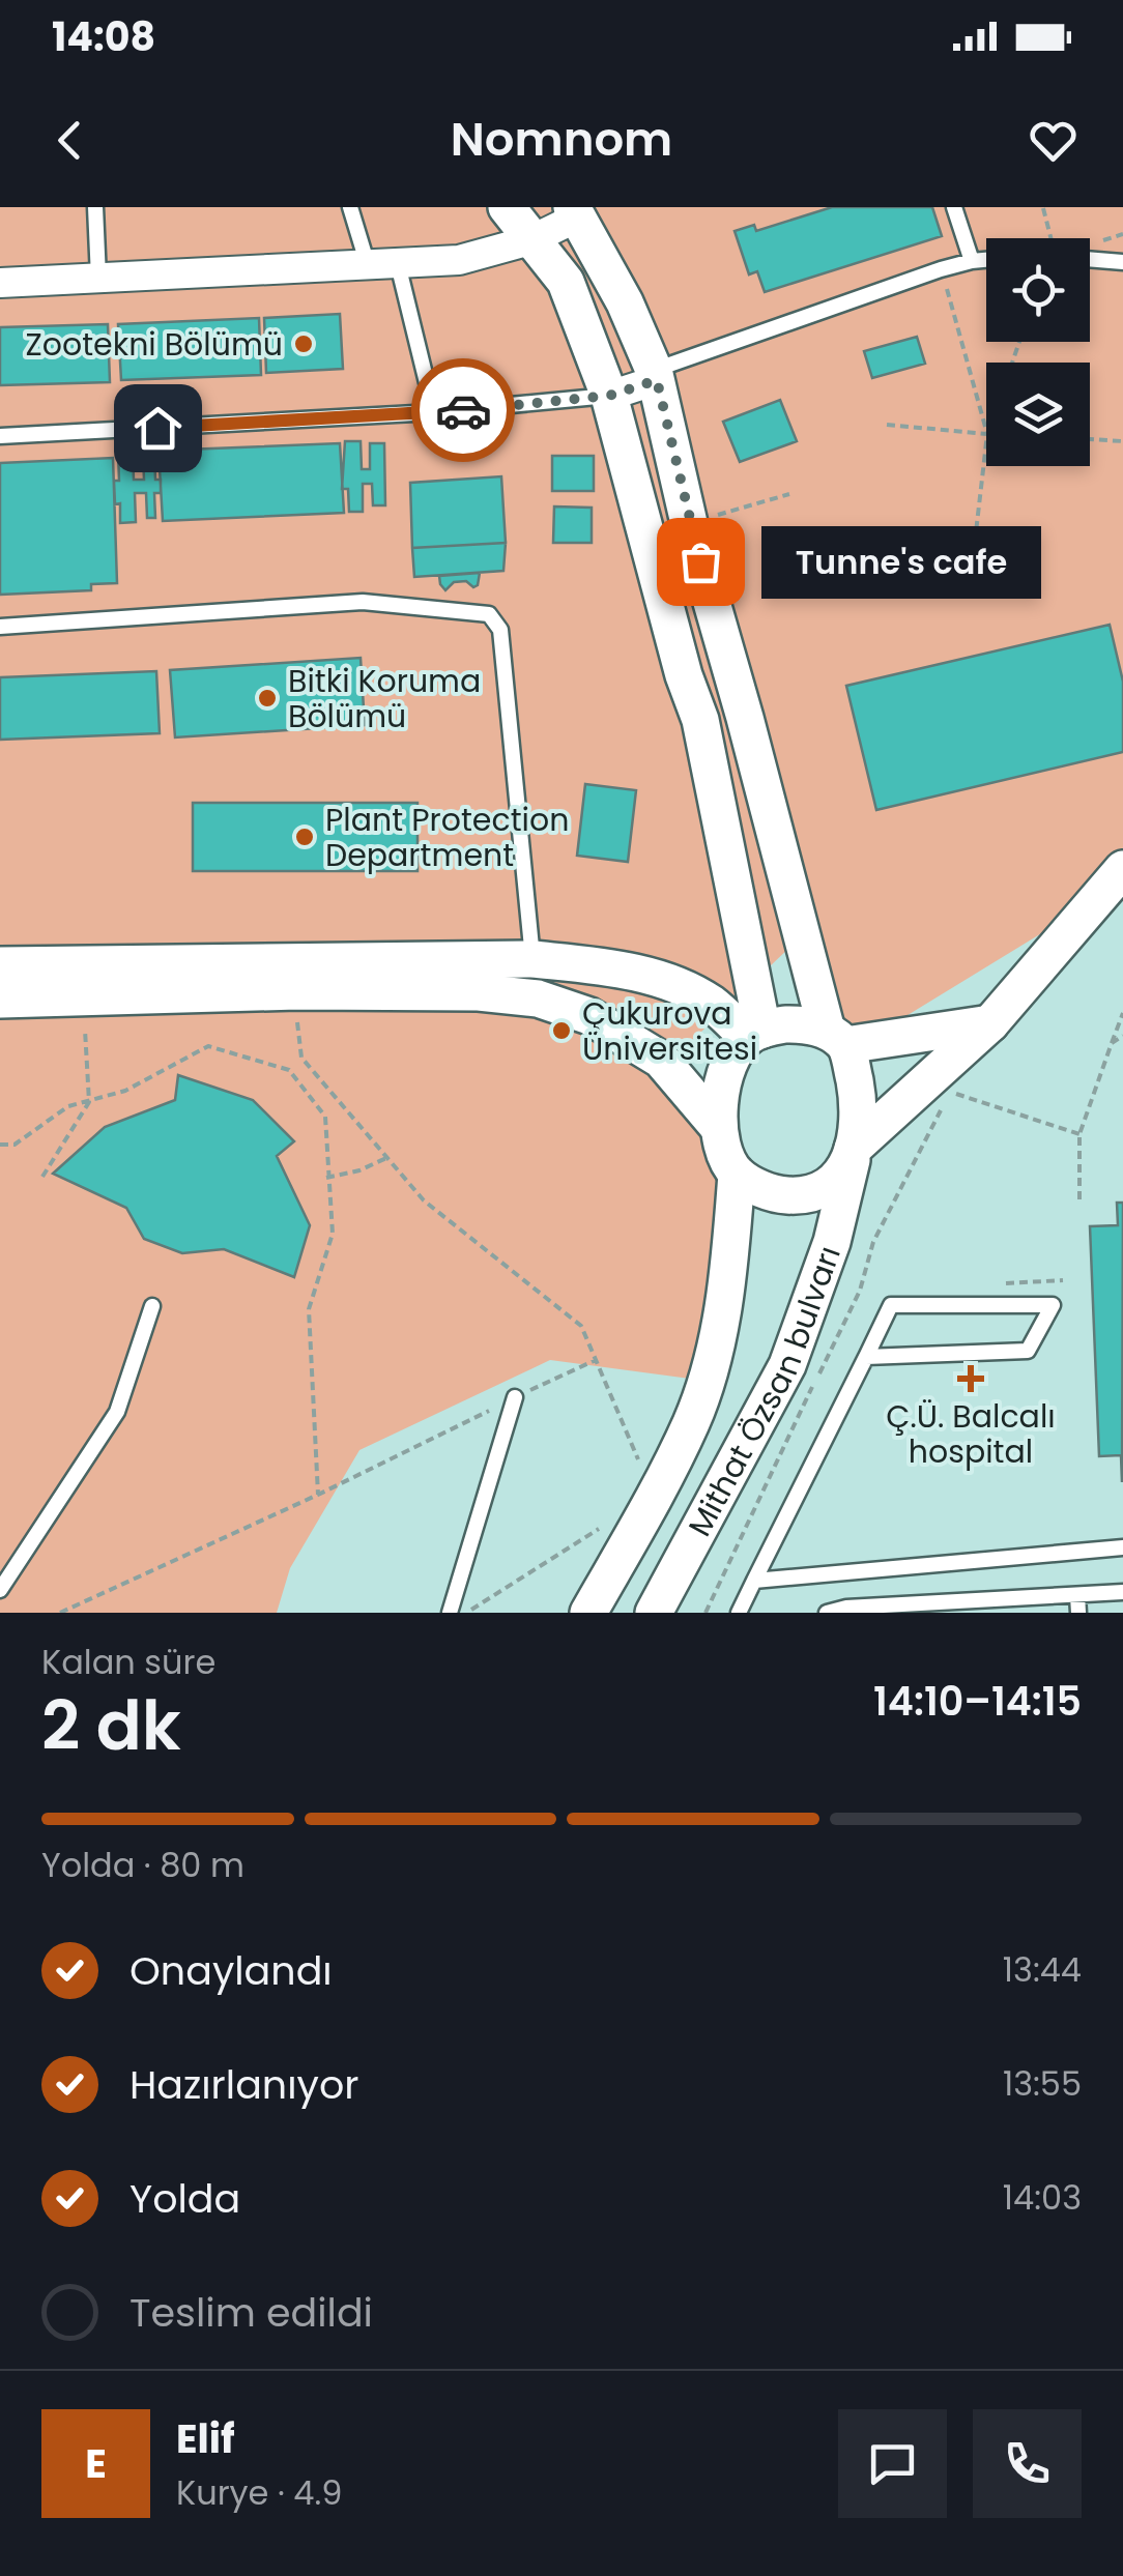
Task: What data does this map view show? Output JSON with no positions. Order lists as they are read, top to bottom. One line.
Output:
{"streets":{"street":["Mithat Özsan bulvarı"]},"places":{"other":["Zootekni Bölümü","Tunne's cafe","Bitki Koruma Bölümü","Plant Protection Department","Çukurova Üniversitesi"],"health":["Ç.Ü. Balcalı hospital"]},"page":{"status":"14:08","header":"Nomnom","bubble":"Tunne's cafe","heading":["2 dk","Kalan süre","14:10–14:15"],"panel":["Elif","Kurye · 4.9"],"bar":"Yolda · 80 m","list":[["Onaylandı","13:44"],["Hazırlanıyor","13:55"],["Yolda","14:03"],"Teslim edildi"],"round":"E"}}
